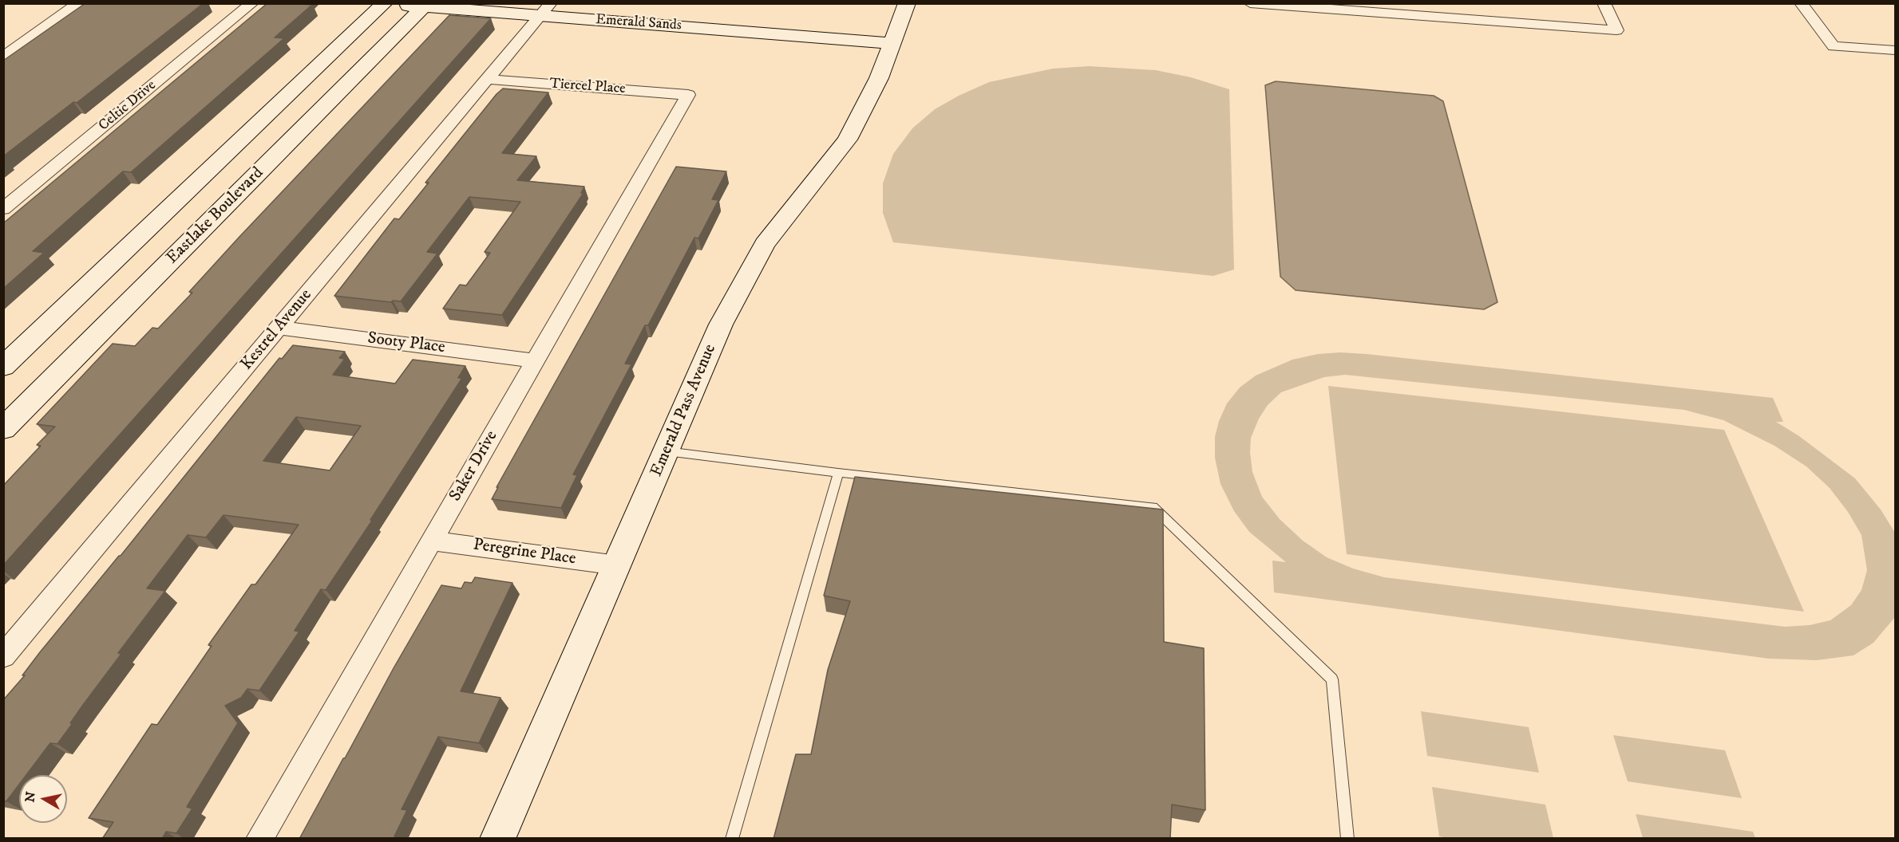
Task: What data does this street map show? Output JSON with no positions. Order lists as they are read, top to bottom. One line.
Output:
{"streets":{"street":["Emerald Sands","Tiercel Place","Celtic Drive","Eastlake Boulevard","Kestrel Avenue","Sooty Place","Emerald Pass Avenue","Saker Drive","Peregrine Place"]},"crossings":[["Emerald Sands","Eastlake Boulevard"],["Emerald Sands","Kestrel Avenue"],["Emerald Sands","Emerald Pass Avenue"],["Tiercel Place","Kestrel Avenue"],["Tiercel Place","Saker Drive"],["Kestrel Avenue","Sooty Place"],["Sooty Place","Saker Drive"],["Emerald Pass Avenue","Peregrine Place"],["Saker Drive","Peregrine Place"]],"north":"left"}
